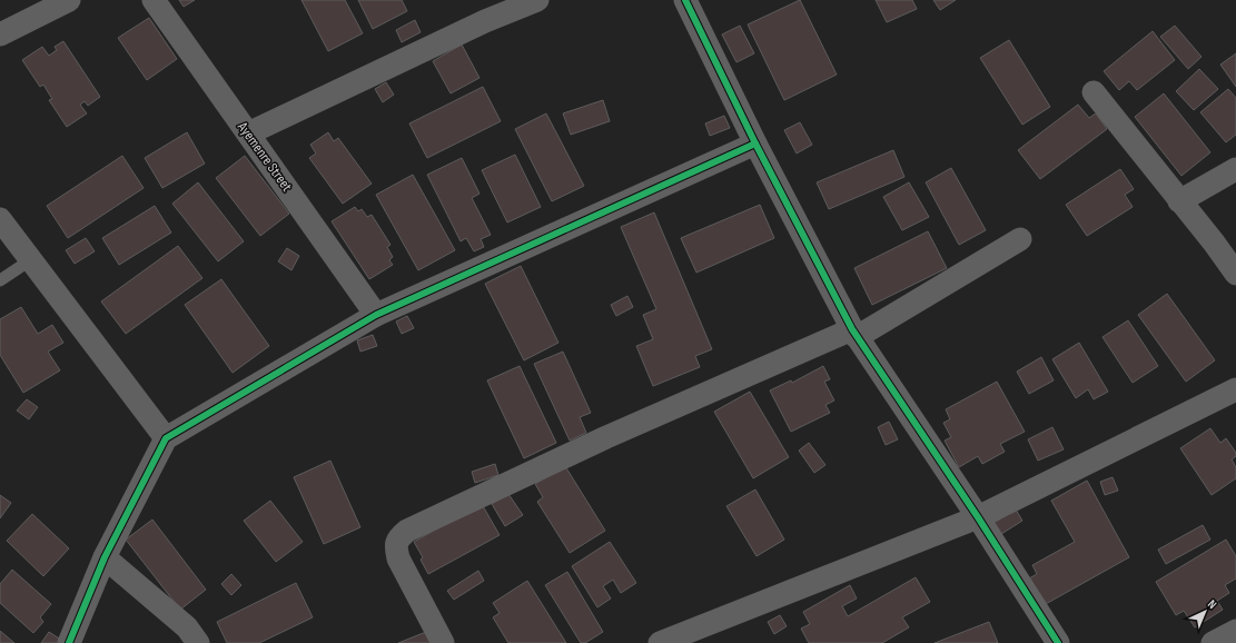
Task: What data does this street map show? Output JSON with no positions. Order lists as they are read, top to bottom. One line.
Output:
{"streets":{"street":["Ayemenre Street"]},"north":"top right"}
